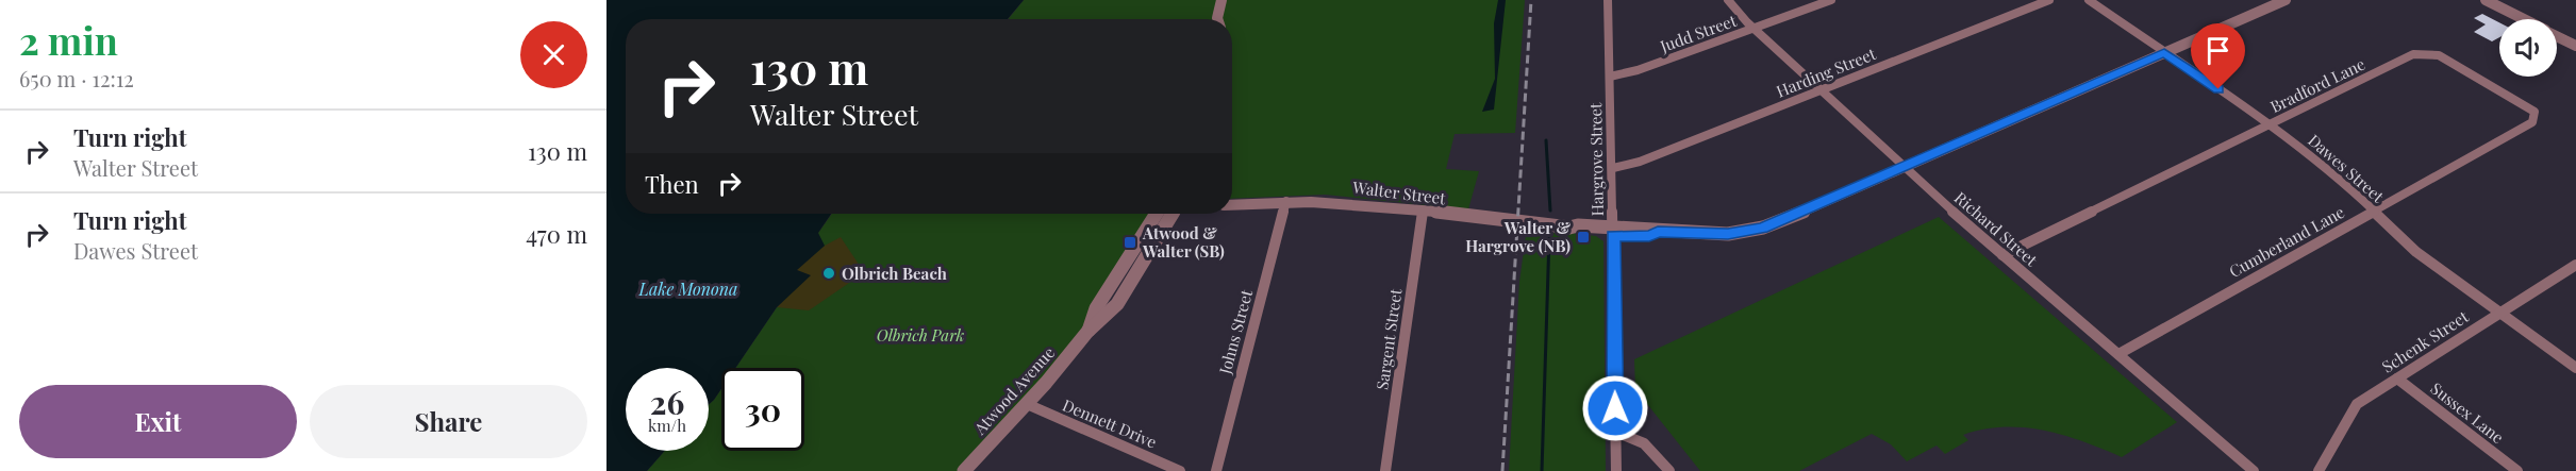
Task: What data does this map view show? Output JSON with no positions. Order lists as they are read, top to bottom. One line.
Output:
{"streets":{"street":["Judd Street","Harding Street","Bradford Lane","Hargrove Street","Dawes Street","Walter Street","Richard Street","Cumberland Lane","Johns Street","Sargent Street","Schenk Street","Atwood Avenue","Sussex Lane","Dennett Drive"]},"crossings":[["Judd Street","Hargrove Street"],["Judd Street","Richard Street"],["Harding Street","Hargrove Street"],["Harding Street","Richard Street"],["Bradford Lane","Dawes Street"],["Bradford Lane","Richard Street"],["Bradford Lane","Cumberland Lane"],["Hargrove Street","Walter Street"],["Dawes Street","Walter Street"],["Dawes Street","Cumberland Lane"],["Dawes Street","Schenk Street"],["Walter Street","Richard Street"],["Walter Street","Johns Street"],["Walter Street","Sargent Street"],["Richard Street","Cumberland Lane"],["Schenk Street","Sussex Lane"],["Atwood Avenue","Dennett Drive"]],"water":["Lake Monona"],"parks":["Olbrich Park"],"places":{"transit":["Walter & Hargrove (NB)","Atwood & Walter (SB)"],"other":["Olbrich Beach"]},"page":{"heading":["2 min","650 m · 12:12"],"turn":["130 m","Walter Street"],"list":[{"name":"Turn right","note":"Walter Street","value":"130 m"},{"name":"Turn right","note":"Dawes Street","value":"470 m"}],"then":"Then","speed":"26 km/h","limit":"30","buttons":["Exit","Share"]}}
